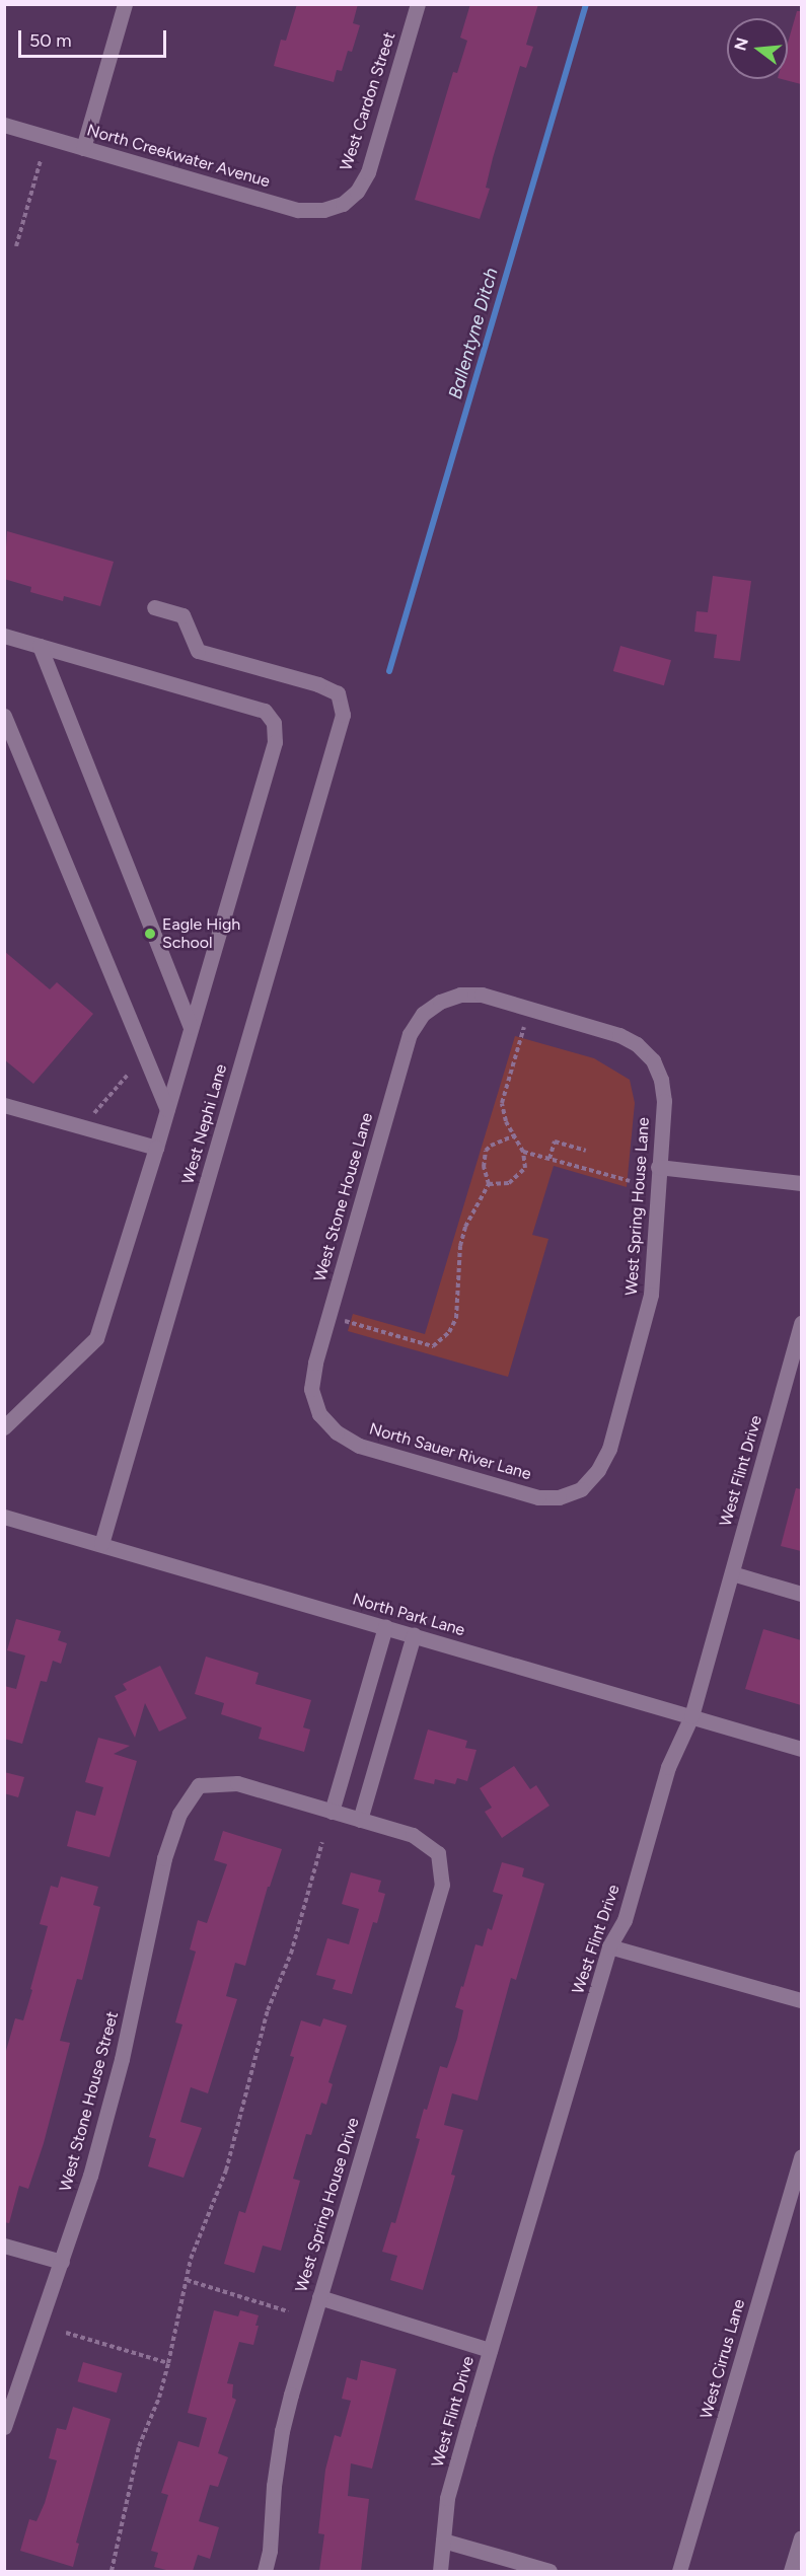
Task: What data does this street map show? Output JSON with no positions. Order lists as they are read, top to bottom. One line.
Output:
{"streets":{"street":["West Cardon Street","North Creekwater Avenue","West Nephi Lane","West Stone House Lane","West Spring House Lane","North Sauer River Lane","West Flint Drive","North Park Lane","West Stone House Street","West Spring House Drive","West Cirrus Lane"]},"crossings":[["West Cardon Street","North Creekwater Avenue"],["West Nephi Lane","North Park Lane"],["West Stone House Lane","West Spring House Lane"],["West Stone House Lane","North Sauer River Lane"],["West Spring House Lane","North Sauer River Lane"],["West Flint Drive","North Park Lane"]],"water":["Ballentyne Ditch"],"places":["Eagle High School"],"scale_bar":"50 m","north":"left"}
